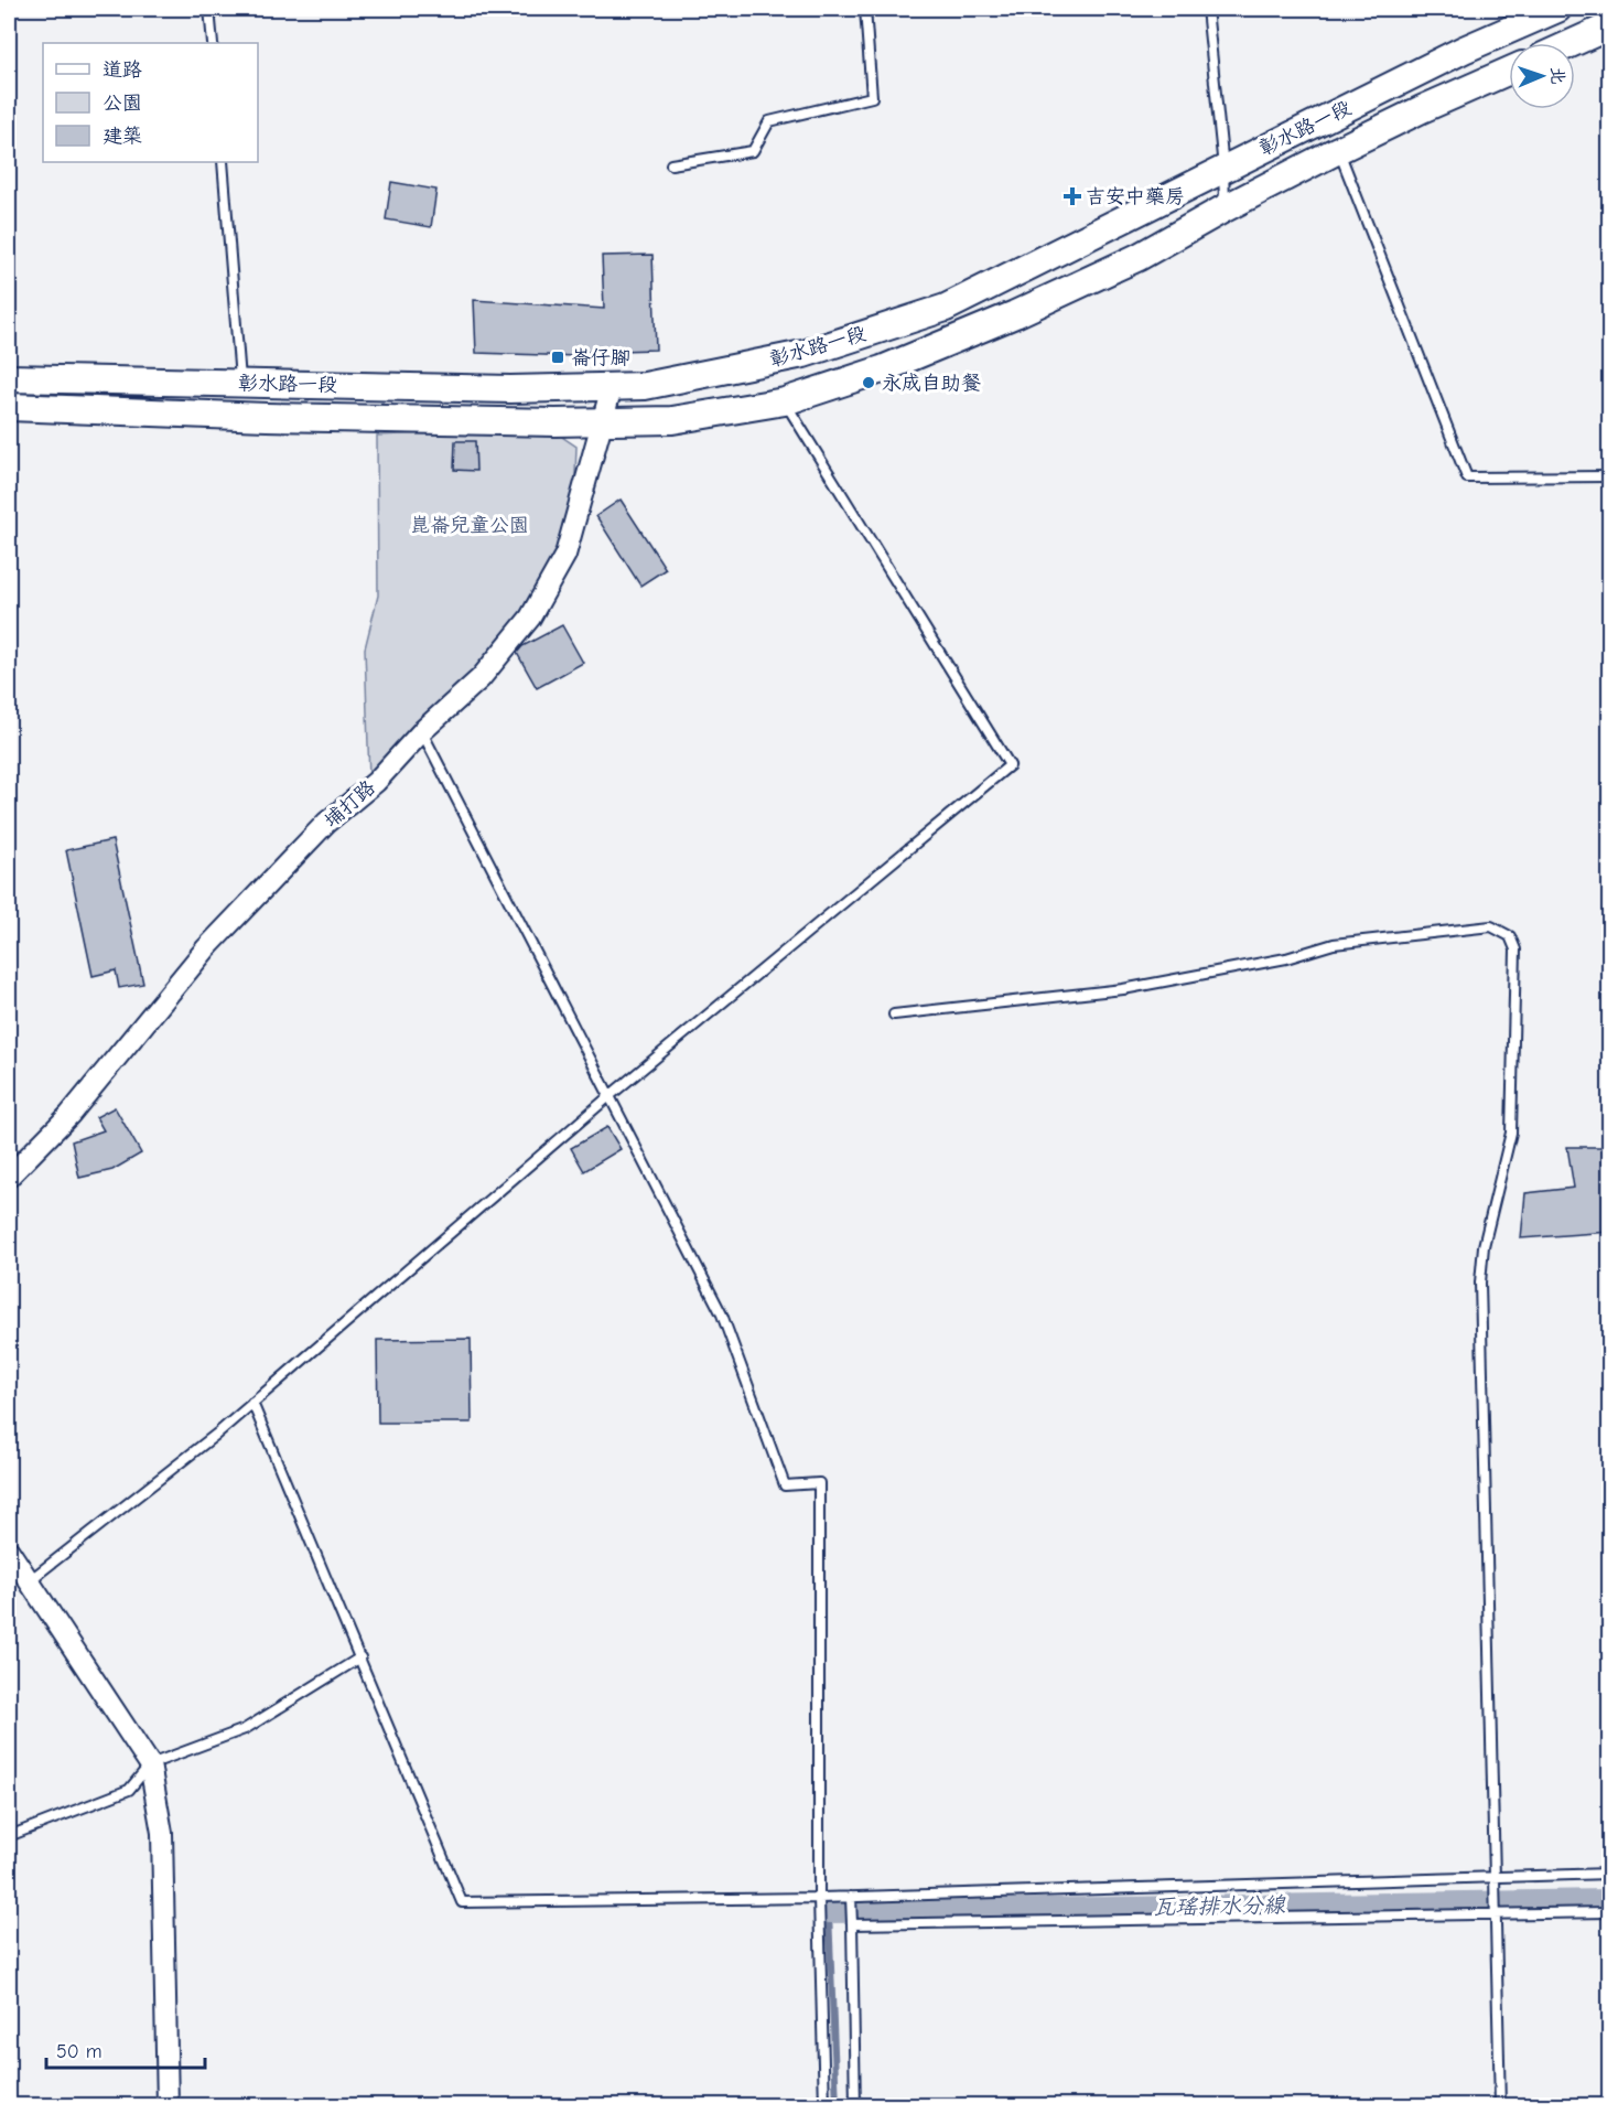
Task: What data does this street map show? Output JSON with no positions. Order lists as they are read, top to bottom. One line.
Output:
{"streets":{"main road":["彰水路一段"],"street":["埔打路"]},"crossings":[["彰水路一段","埔打路"]],"water":["瓦瑤排水分線"],"parks":["崑崙兒童公園"],"places":{"health":["吉安中藥房"],"transit":["崙仔腳"],"other":["永成自助餐"]},"legend":["道路","公園","建築"],"scale_bar":"50 m","north":"right"}
